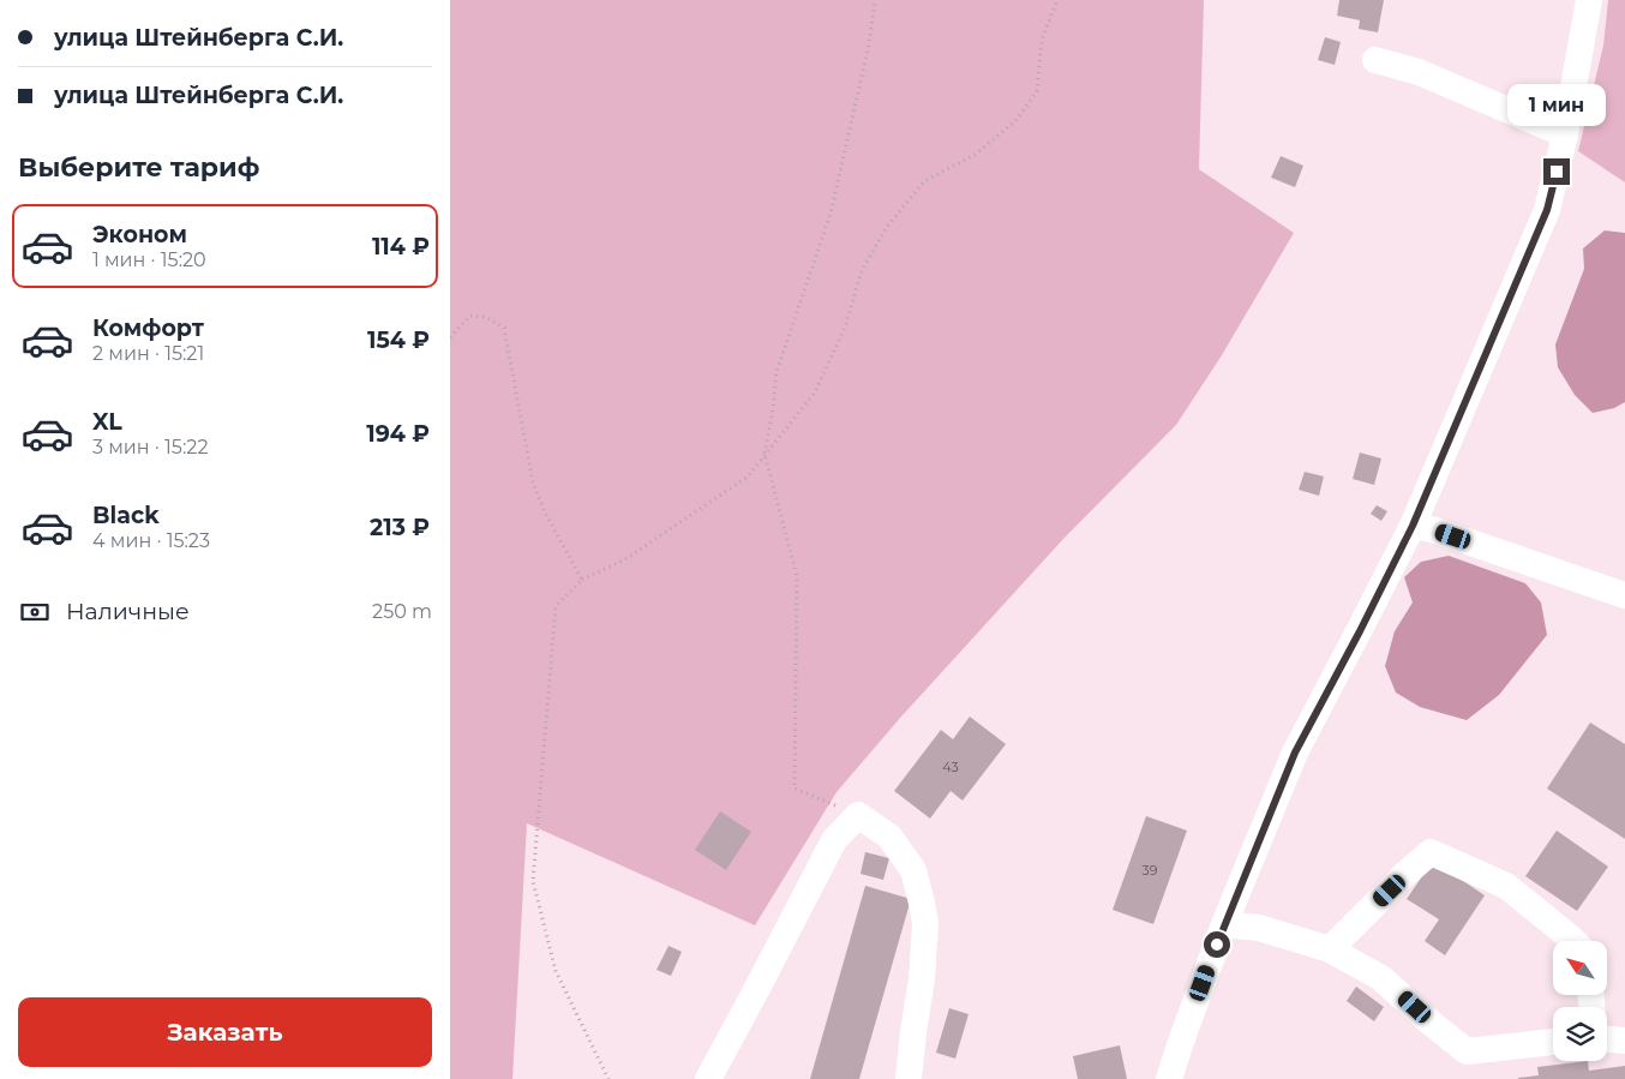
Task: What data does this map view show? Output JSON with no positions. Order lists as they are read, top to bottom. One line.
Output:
{"house_numbers":["43","39"],"north":"top left","page":{"banner":["улица Штейнберга С.И.","улица Штейнберга С.И."],"bubble":"1 мин","heading":"Выберите тариф","list":[{"name":"Эконом","note":"1 мин · 15:20","value":"114 ₽"},{"name":"Комфорт","note":"2 мин · 15:21","value":"154 ₽"},{"name":"XL","note":"3 мин · 15:22","value":"194 ₽"},{"name":"Black","note":"4 мин · 15:23","value":"213 ₽"}],"pay":["Наличные","250 m"],"buttons":"Заказать"}}
